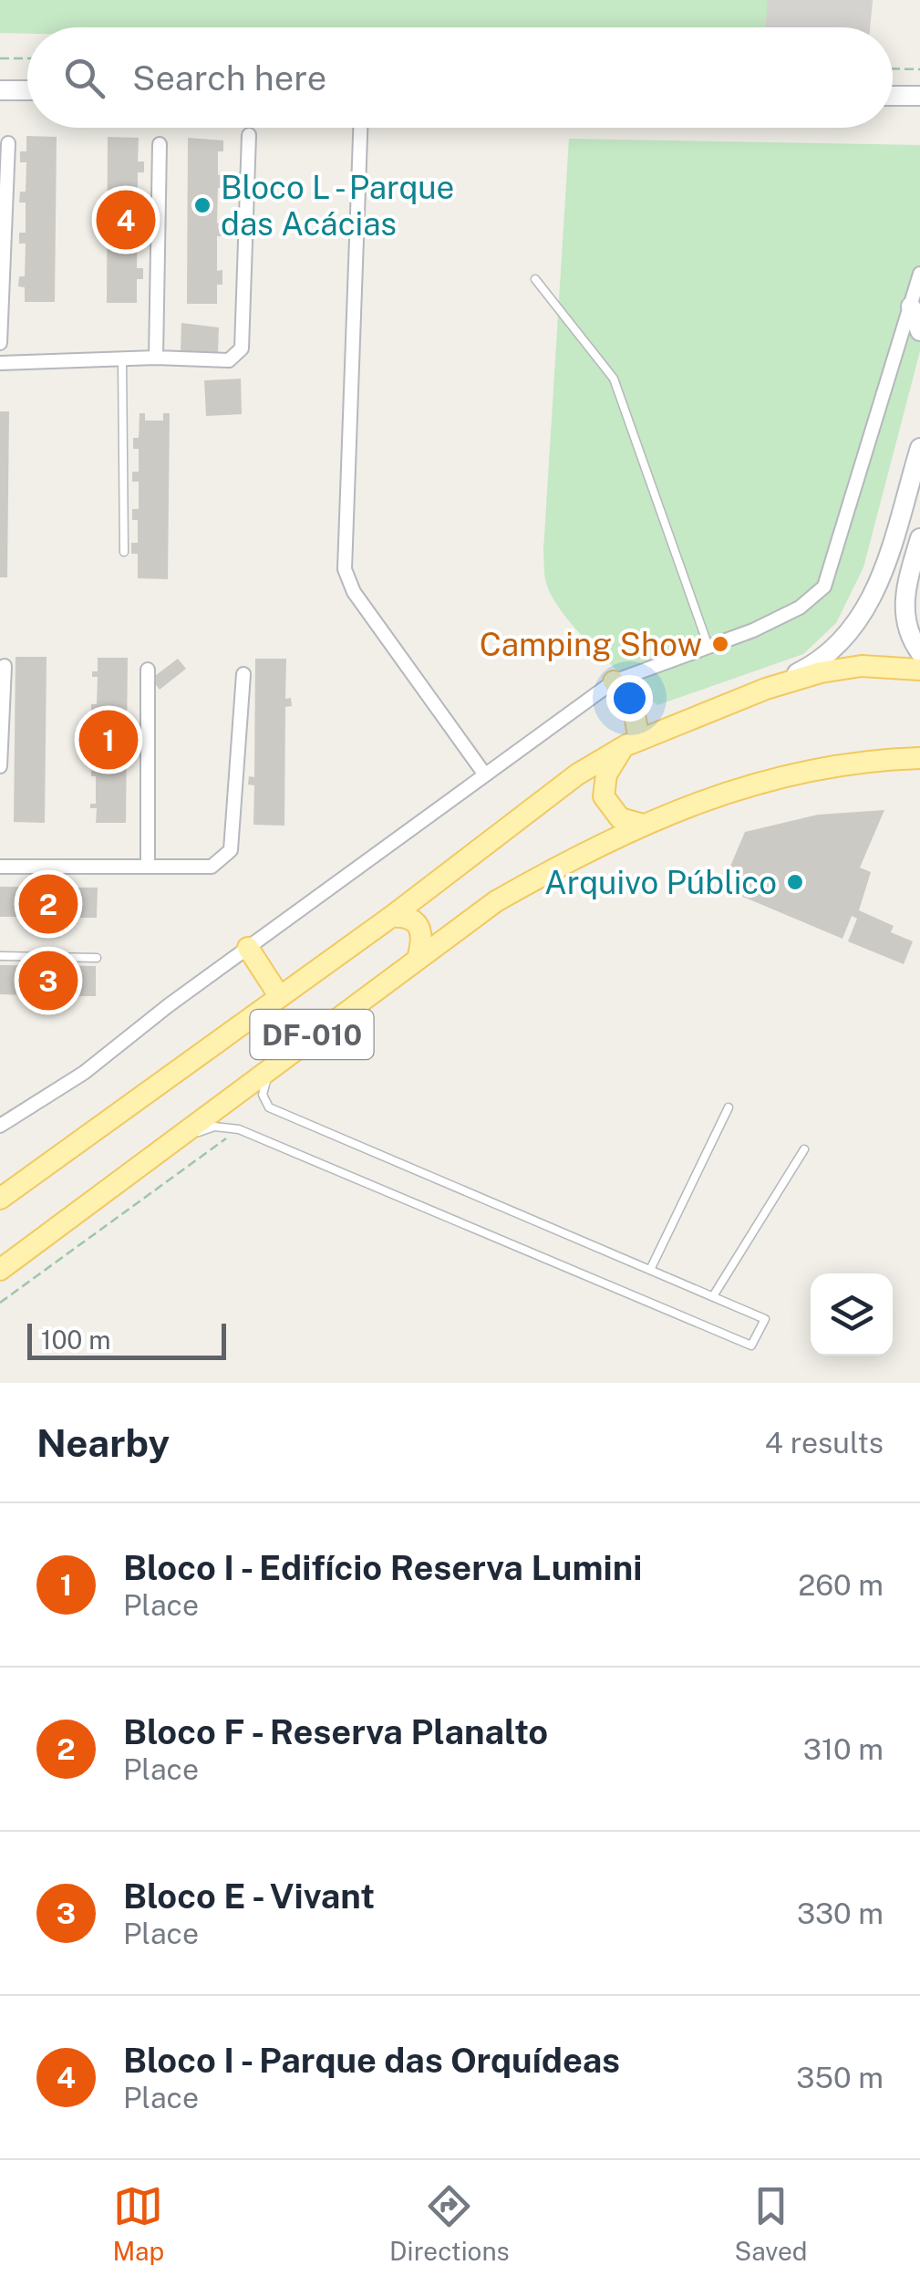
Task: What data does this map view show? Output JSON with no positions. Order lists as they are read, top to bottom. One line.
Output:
{"streets":{"main road":["DF-010"]},"places":["Bloco L - Parque das Acácias","Camping Show","Arquivo Público"],"scale_bar":"100 m","page":{"search":"Search here","pins":["4","1","2","3"],"scale":"100 m","heading":["Nearby","4 results"],"list":[{"mark":"1","name":"Bloco I - Edifício Reserva Lumini","note":"Place","value":"260 m"},{"mark":"2","name":"Bloco F - Reserva Planalto","note":"Place","value":"310 m"},{"mark":"3","name":"Bloco E - Vivant","note":"Place","value":"330 m"},{"mark":"4","name":"Bloco I - Parque das Orquídeas","note":"Place","value":"350 m"}],"nav":["Map","Directions","Saved"]}}
